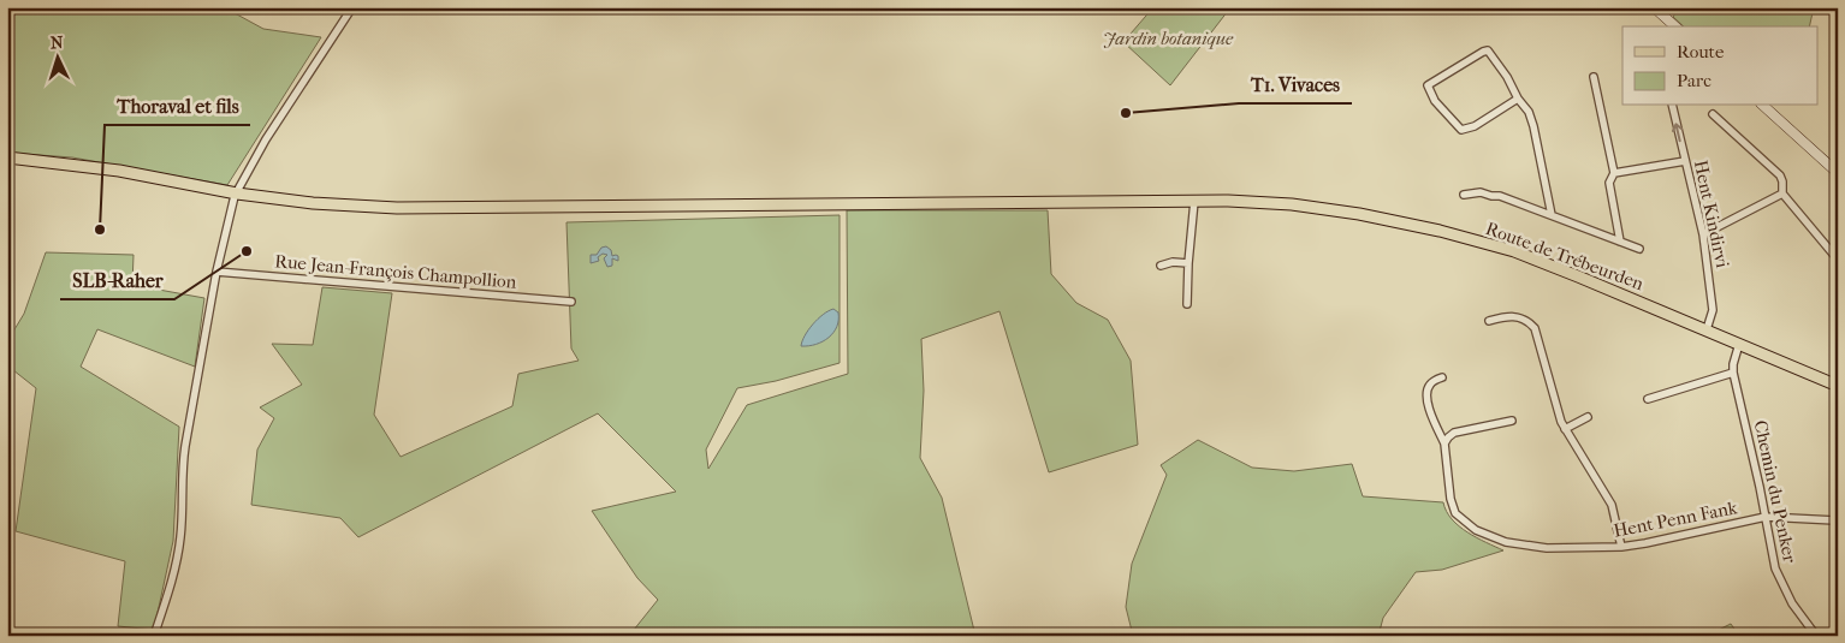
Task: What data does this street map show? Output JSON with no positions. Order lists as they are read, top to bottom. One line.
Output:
{"streets":{"main road":["Route de Trébeurden"],"street":["Hent Kindirvi","Rue Jean-François Champollion","Chemin du Penker","Hent Penn Fank"]},"crossings":[["Hent Kindirvi","Route de Trébeurden"],["Route de Trébeurden","Chemin du Penker"],["Chemin du Penker","Hent Penn Fank"]],"parks":["Jardin botanique"],"places":["T1. Vivaces","Thoraval et fils","SLB-Raher"],"legend":["Route","Parc"],"north":"top"}
